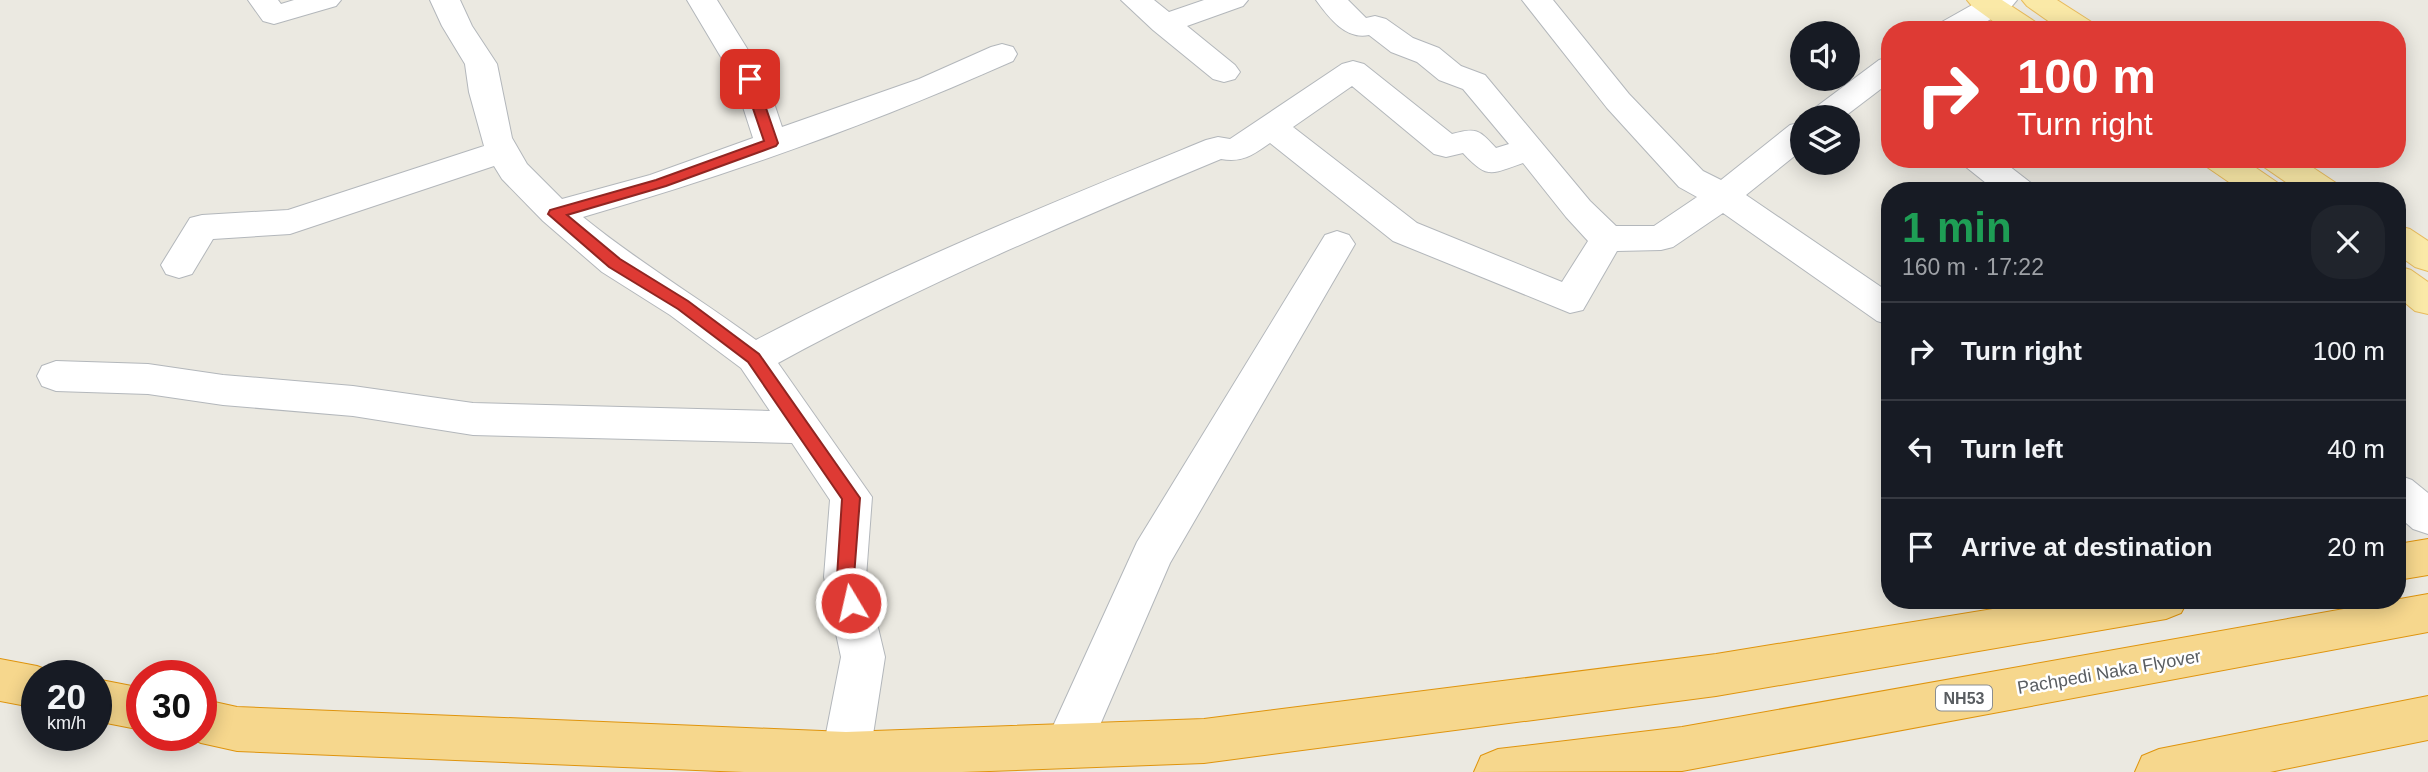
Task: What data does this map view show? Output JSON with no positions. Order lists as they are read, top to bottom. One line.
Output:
{"streets":{"highway":["Pachpedi Naka Flyover","NH53"]},"page":{"turn":["100 m","Turn right"],"heading":["1 min","160 m · 17:22"],"list":[{"name":"Turn right","value":"100 m"},{"name":"Turn left","value":"40 m"},{"name":"Arrive at destination","value":"20 m"}],"speed":"20 km/h","limit":"30"}}
